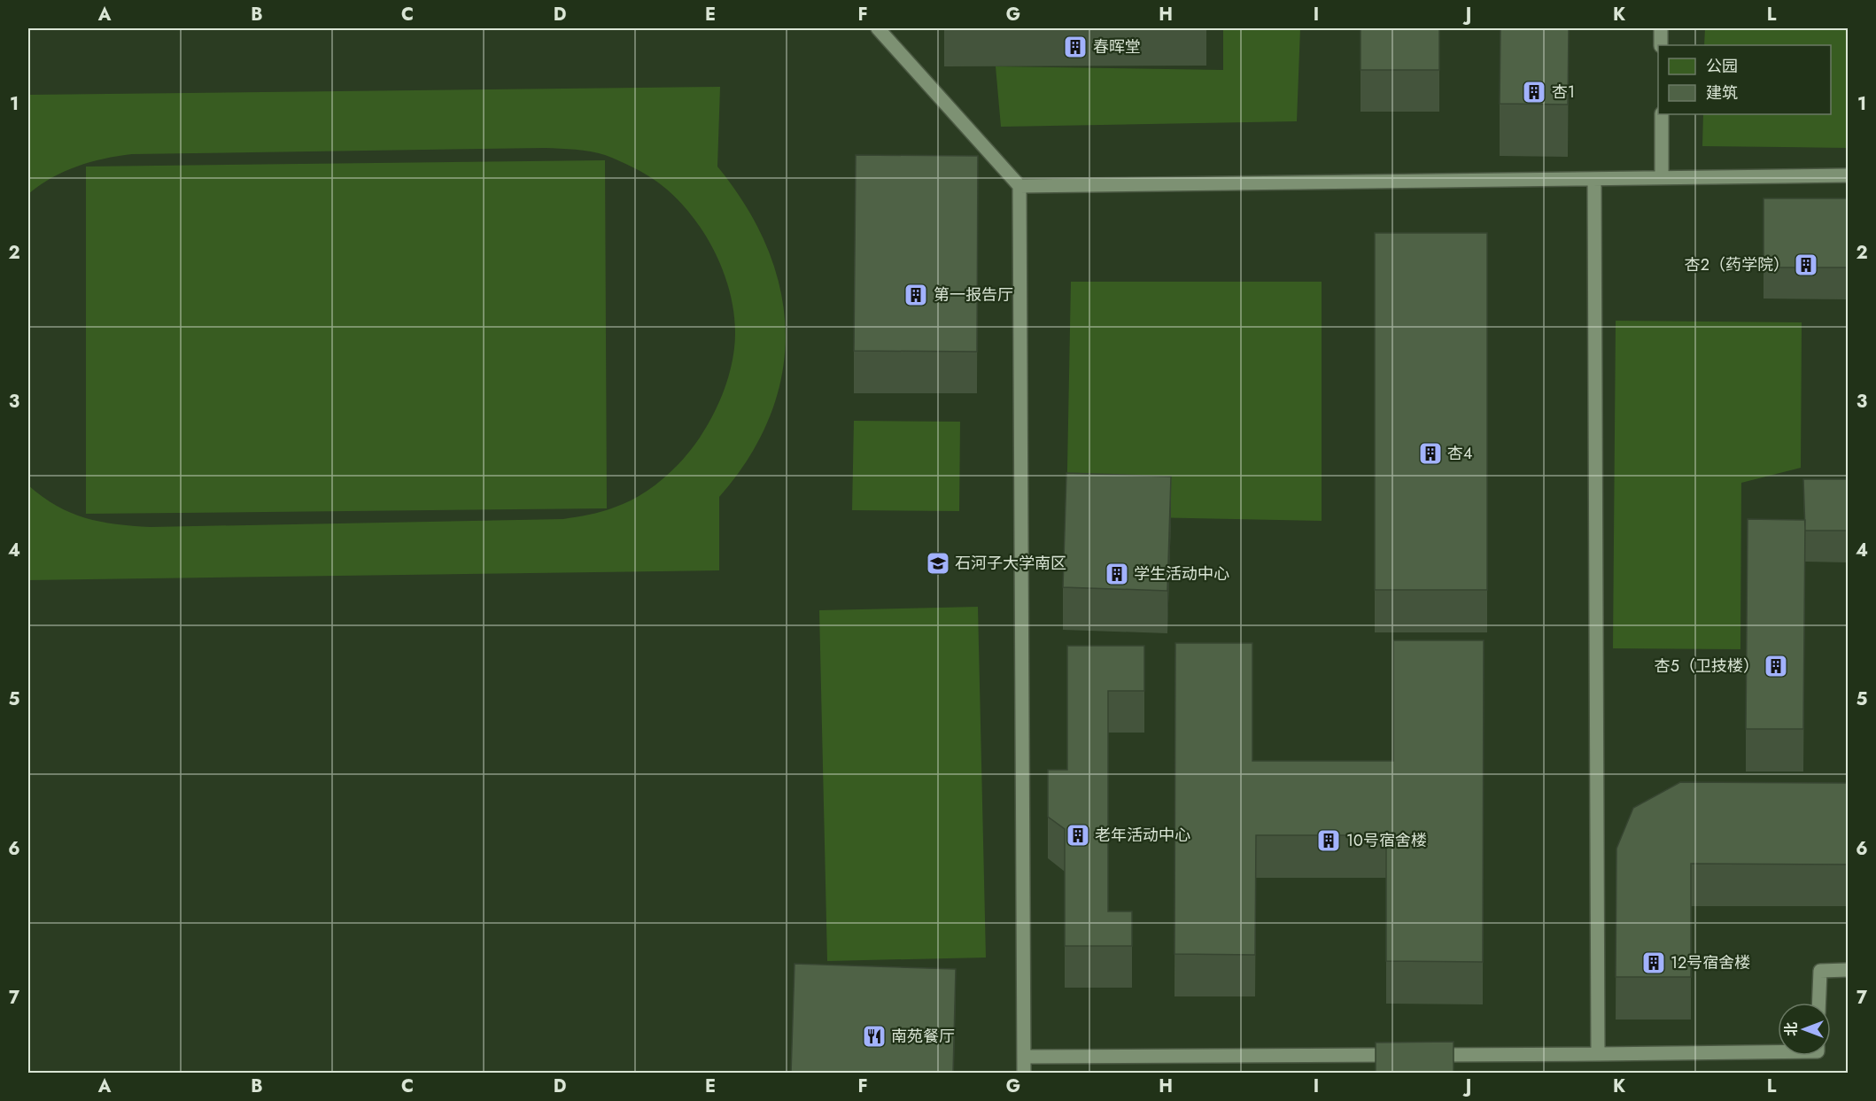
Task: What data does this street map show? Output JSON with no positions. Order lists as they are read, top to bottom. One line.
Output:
{"places":{"building":["春晖堂","杏1","杏2（药学院）","第一报告厅","杏4","学生活动中心","杏5（卫技楼）","老年活动中心","10号宿舍楼","12号宿舍楼"],"school or university":["石河子大学南区"],"restaurant":["南苑餐厅"]},"legend":["公园","建筑"],"north":"left","grid":{"columns":["A","B","C","D","E","F","G","H","I","J","K","L"],"rows":["1","2","3","4","5","6","7"]}}
